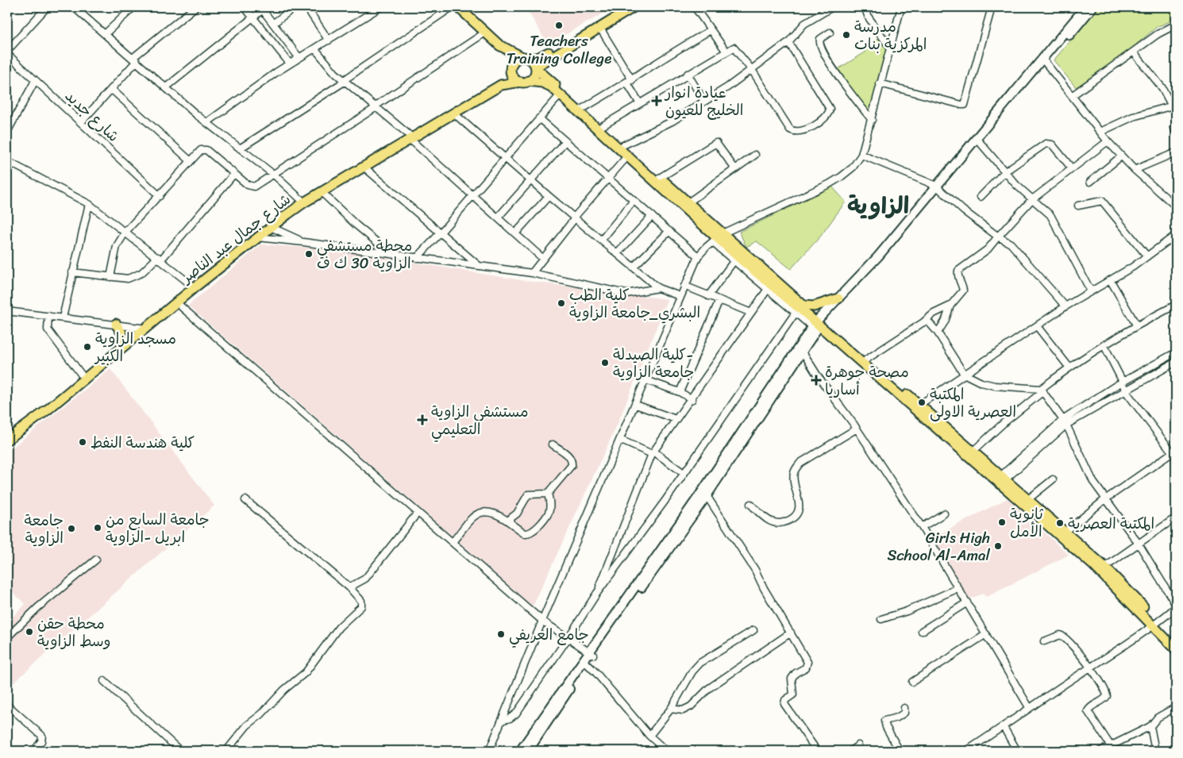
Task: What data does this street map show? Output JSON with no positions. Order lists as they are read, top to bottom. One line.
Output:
{"streets":{"main road":["شارع جمال عبد الناصر"],"street":["شارع جديد"]},"districts":["الزاوية"],"places":{"other":["Teachers Training College","مدرسة المركزية بنات","محطة مستشفي الزاوية 30 ك ف","كلية الطب البشري_جامعة الزاوية","مسجد الزاوية الكبير","كلية الصيدلة- جامعة الزاوية","المكتبة العصرية الاولى","كلية هندسة النفط","ثانوية الأمل","المكتبة العصرية","جامعة السابع من ابريل -الزاوية","جامعة الزاوية","Girls High School Al-Amal","محطة حقن وسط الزاوية","جامع العريفي"],"health":["عيادة انوار الخليج للعيون","مصحة جوهرة أساريا","مستشفى الزاوية التعليمي"]}}
